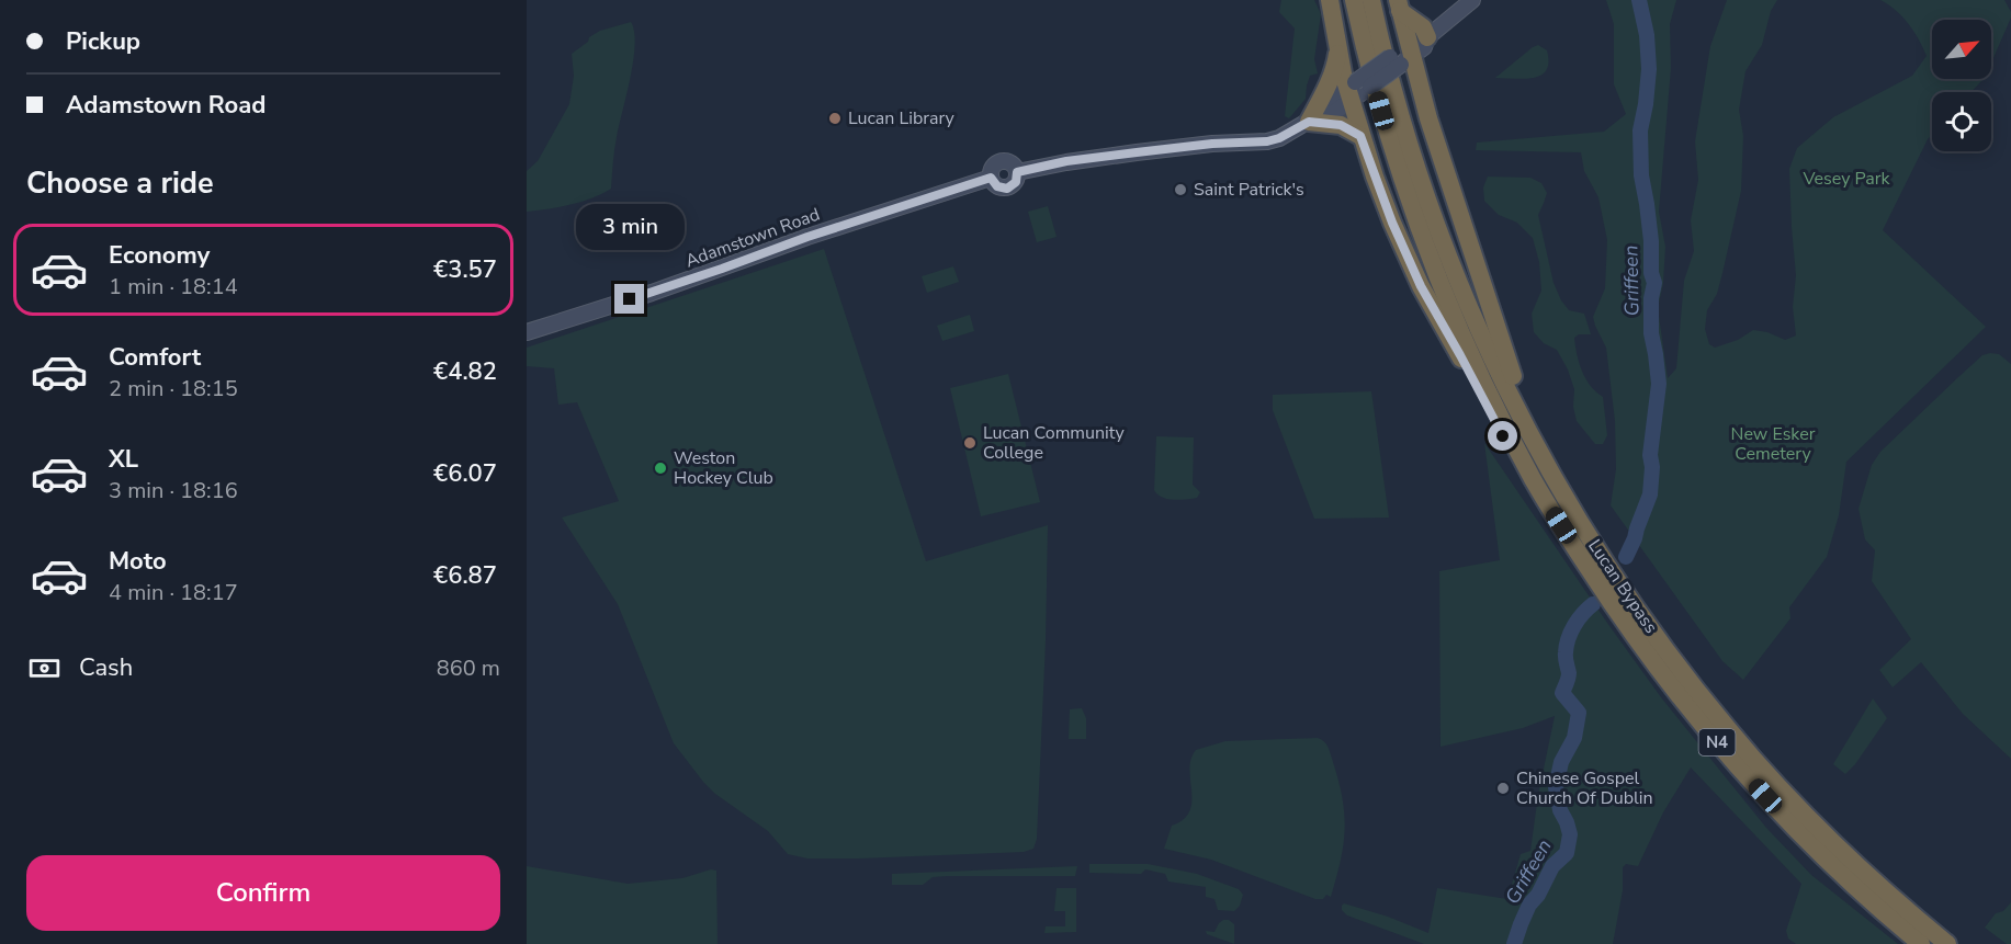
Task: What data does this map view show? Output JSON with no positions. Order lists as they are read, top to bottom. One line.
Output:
{"streets":{"highway":["Lucan Bypass","N4"],"main road":["Adamstown Road"]},"water":["Griffeen"],"parks":["Vesey Park","New Esker Cemetery"],"places":["Lucan Library","Saint Patrick's","Lucan Community College","Weston Hockey Club","Chinese Gospel Church Of Dublin"],"north":"top right","page":{"banner":["Pickup","Adamstown Road"],"heading":"Choose a ride","bubble":"3 min","list":[{"name":"Economy","note":"1 min · 18:14","value":"€3.57"},{"name":"Comfort","note":"2 min · 18:15","value":"€4.82"},{"name":"XL","note":"3 min · 18:16","value":"€6.07"},{"name":"Moto","note":"4 min · 18:17","value":"€6.87"}],"pay":["Cash","860 m"],"buttons":"Confirm"}}
